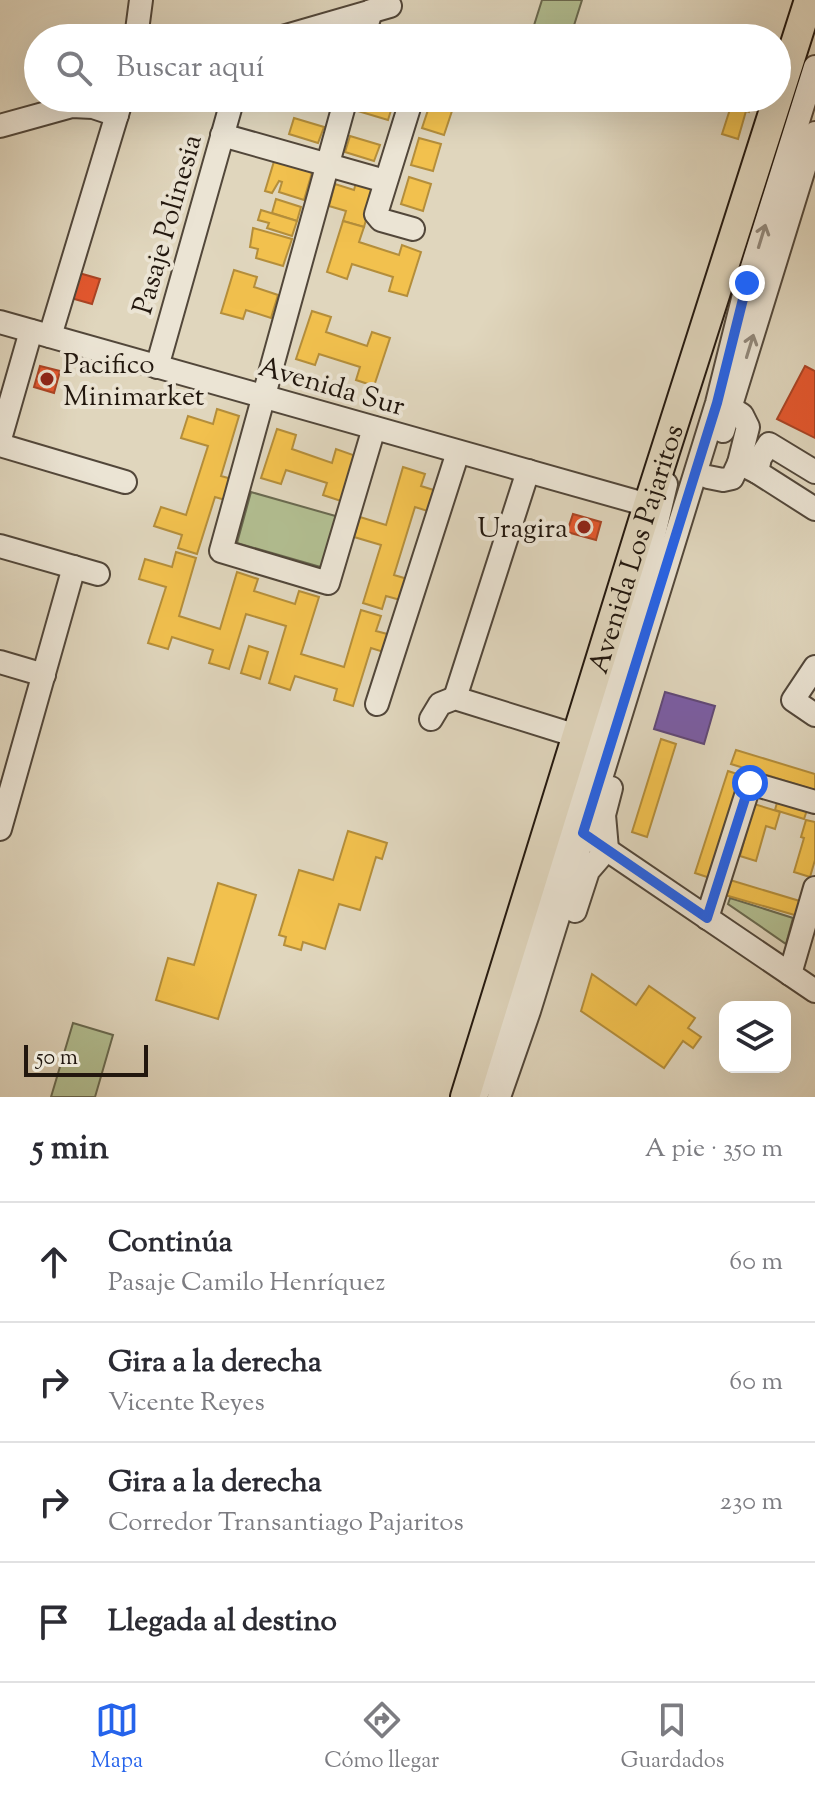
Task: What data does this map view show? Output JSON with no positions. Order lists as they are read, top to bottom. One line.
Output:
{"streets":{"main road":["Avenida Los Pajaritos"],"street":["Pasaje Polinesia","Avenida Sur"]},"crossings":[["Pasaje Polinesia","Avenida Sur"],["Avenida Sur","Avenida Los Pajaritos"]],"places":["Pacifico Minimarket","Uragira"],"scale_bar":"50 m","page":{"search":"Buscar aquí","scale":"50 m","heading":["5 min","A pie · 350 m"],"list":[["Continúa","Pasaje Camilo Henríquez","60 m"],["Gira a la derecha","Vicente Reyes","60 m"],["Gira a la derecha","Corredor Transantiago Pajaritos","230 m"],"Llegada al destino"],"nav":["Mapa","Cómo llegar","Guardados"]}}
